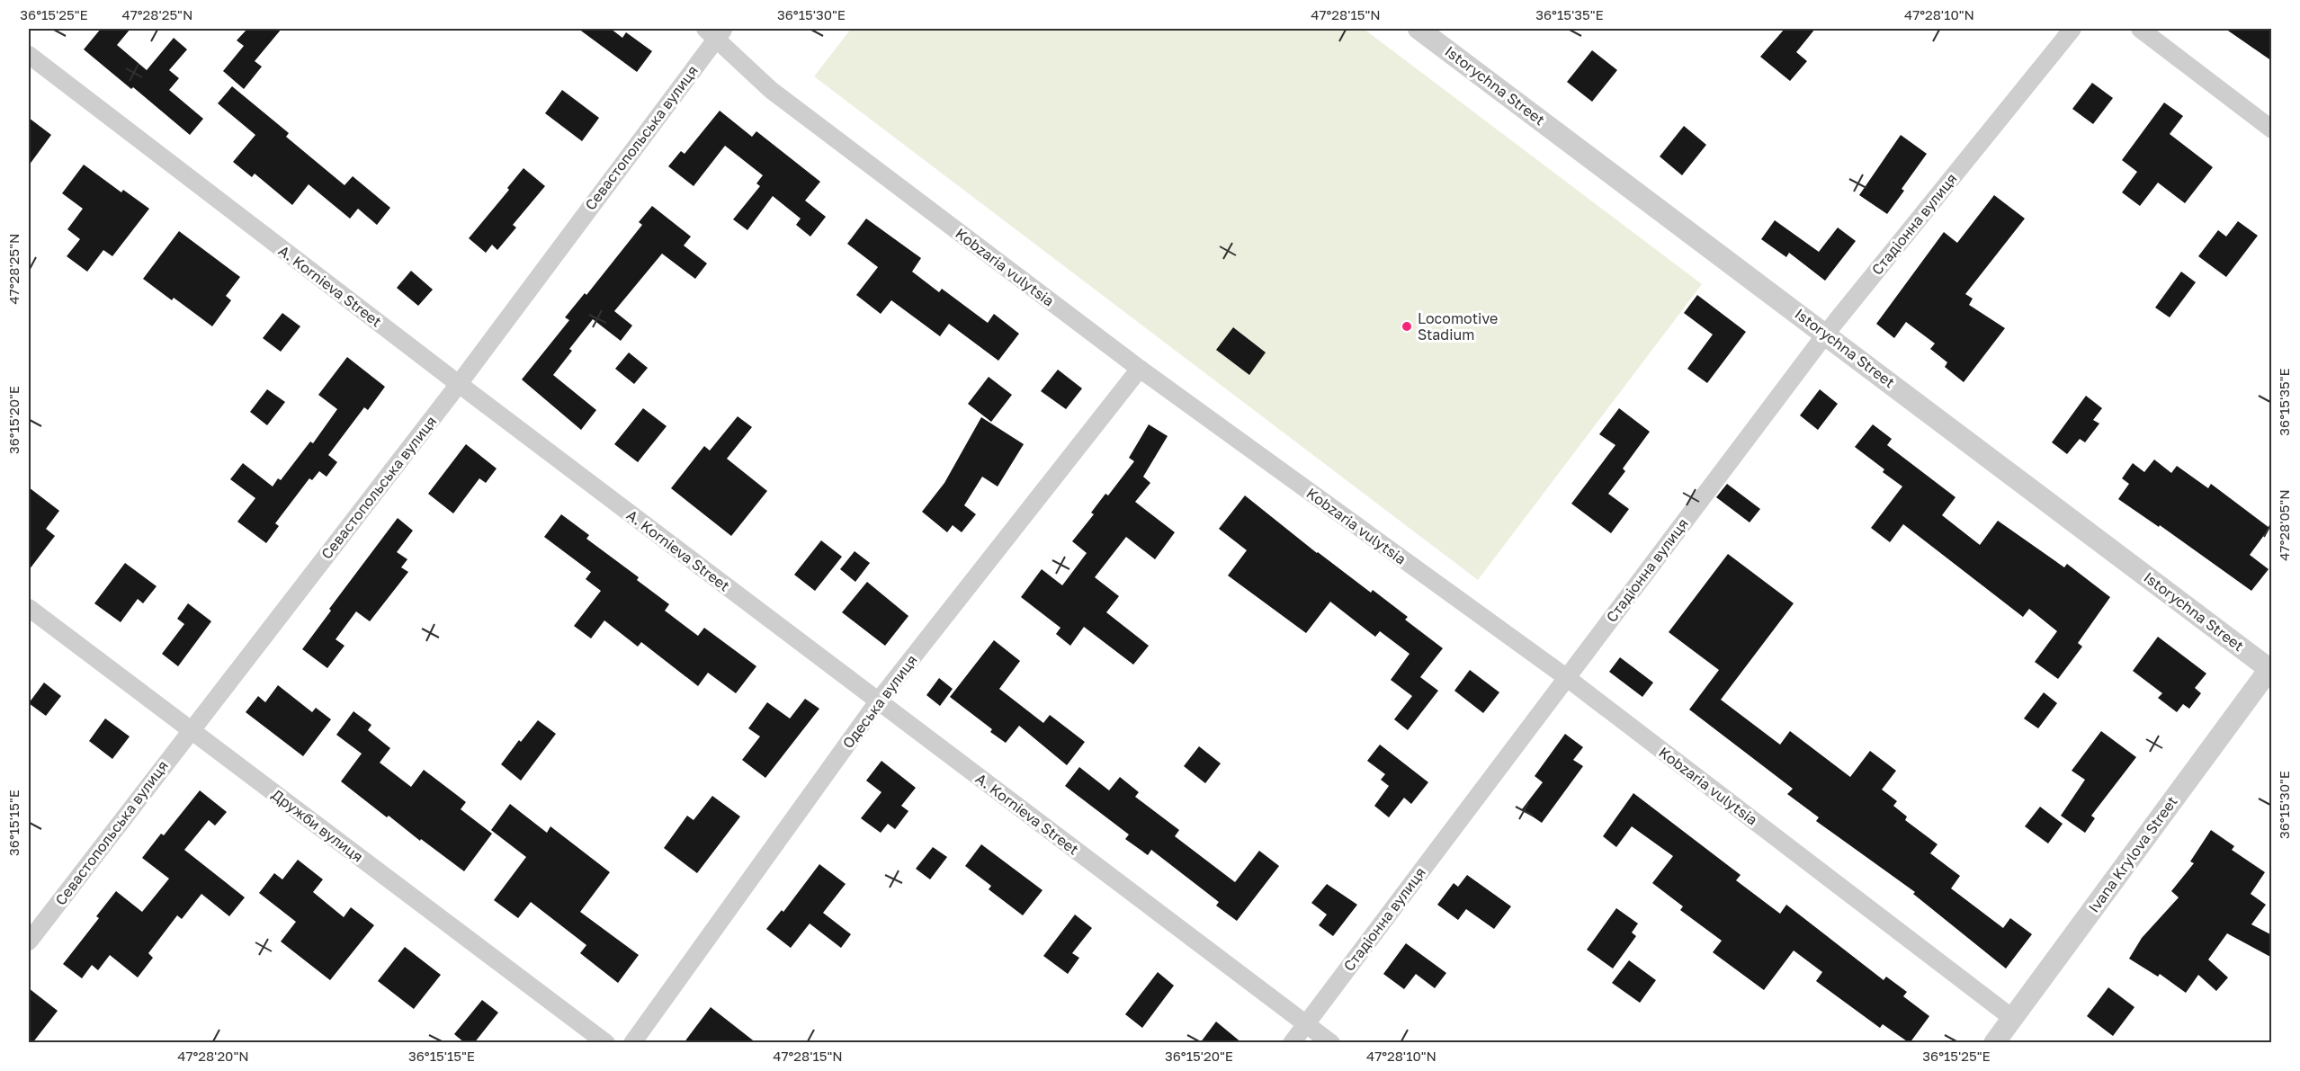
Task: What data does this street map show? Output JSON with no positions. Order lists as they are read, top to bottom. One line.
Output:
{"streets":{"street":["Istorychna Street","Севастопольська вулиця","Стадіонна вулиця","Kobzaria vulytsia","A. Kornieva Street","Одеська вулиця","Дружби вулиця","Ivana Krylova Street"]},"crossings":[["Istorychna Street","Стадіонна вулиця"],["Istorychna Street","Ivana Krylova Street"],["Севастопольська вулиця","Kobzaria vulytsia"],["Севастопольська вулиця","A. Kornieva Street"],["Севастопольська вулиця","Дружби вулиця"],["Стадіонна вулиця","Kobzaria vulytsia"],["Стадіонна вулиця","A. Kornieva Street"],["Kobzaria vulytsia","Одеська вулиця"],["Kobzaria vulytsia","Ivana Krylova Street"],["A. Kornieva Street","Одеська вулиця"]],"places":["Locomotive Stadium"],"coordinates":["36°15'25\"E","47°28'25\"N","36°15'30\"E","47°28'15\"N","36°15'35\"E","47°28'10\"N","36°15'20\"E","47°28'05\"N","36°15'15\"E","47°28'20\"N"]}
